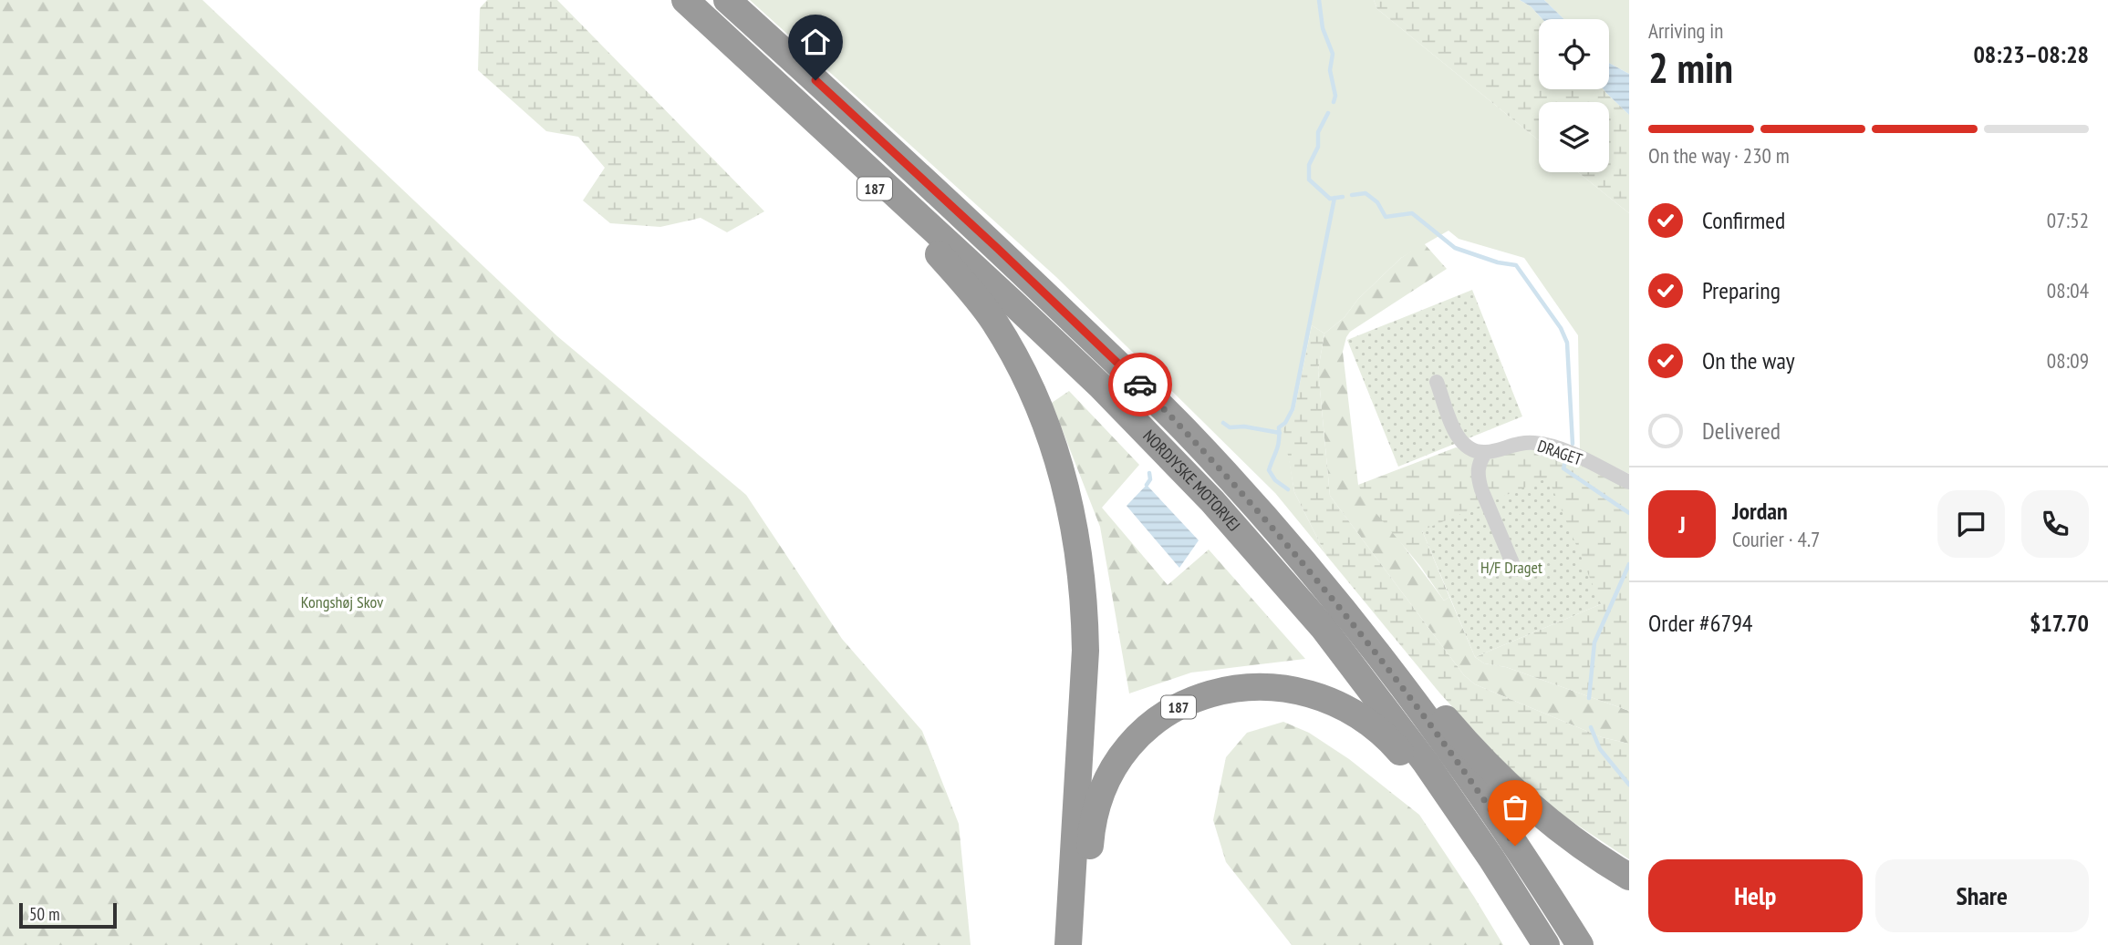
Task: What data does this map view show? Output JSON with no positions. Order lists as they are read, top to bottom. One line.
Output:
{"streets":{"highway":["187","NORDJYSKE MOTORVEJ"],"street":["DRAGET"]},"crossings":[["187","NORDJYSKE MOTORVEJ"]],"parks":["H/F Draget","Kongshøj Skov"],"scale_bar":"50 m","page":{"heading":["2 min","Arriving in","08:23–08:28"],"panel":["Jordan","Courier · 4.7","Order #6794","$17.70"],"bar":"On the way · 230 m","list":[["Confirmed","07:52"],["Preparing","08:04"],["On the way","08:09"],"Delivered"],"round":"J","buttons":["Help","Share"],"scale":"50 m"}}
